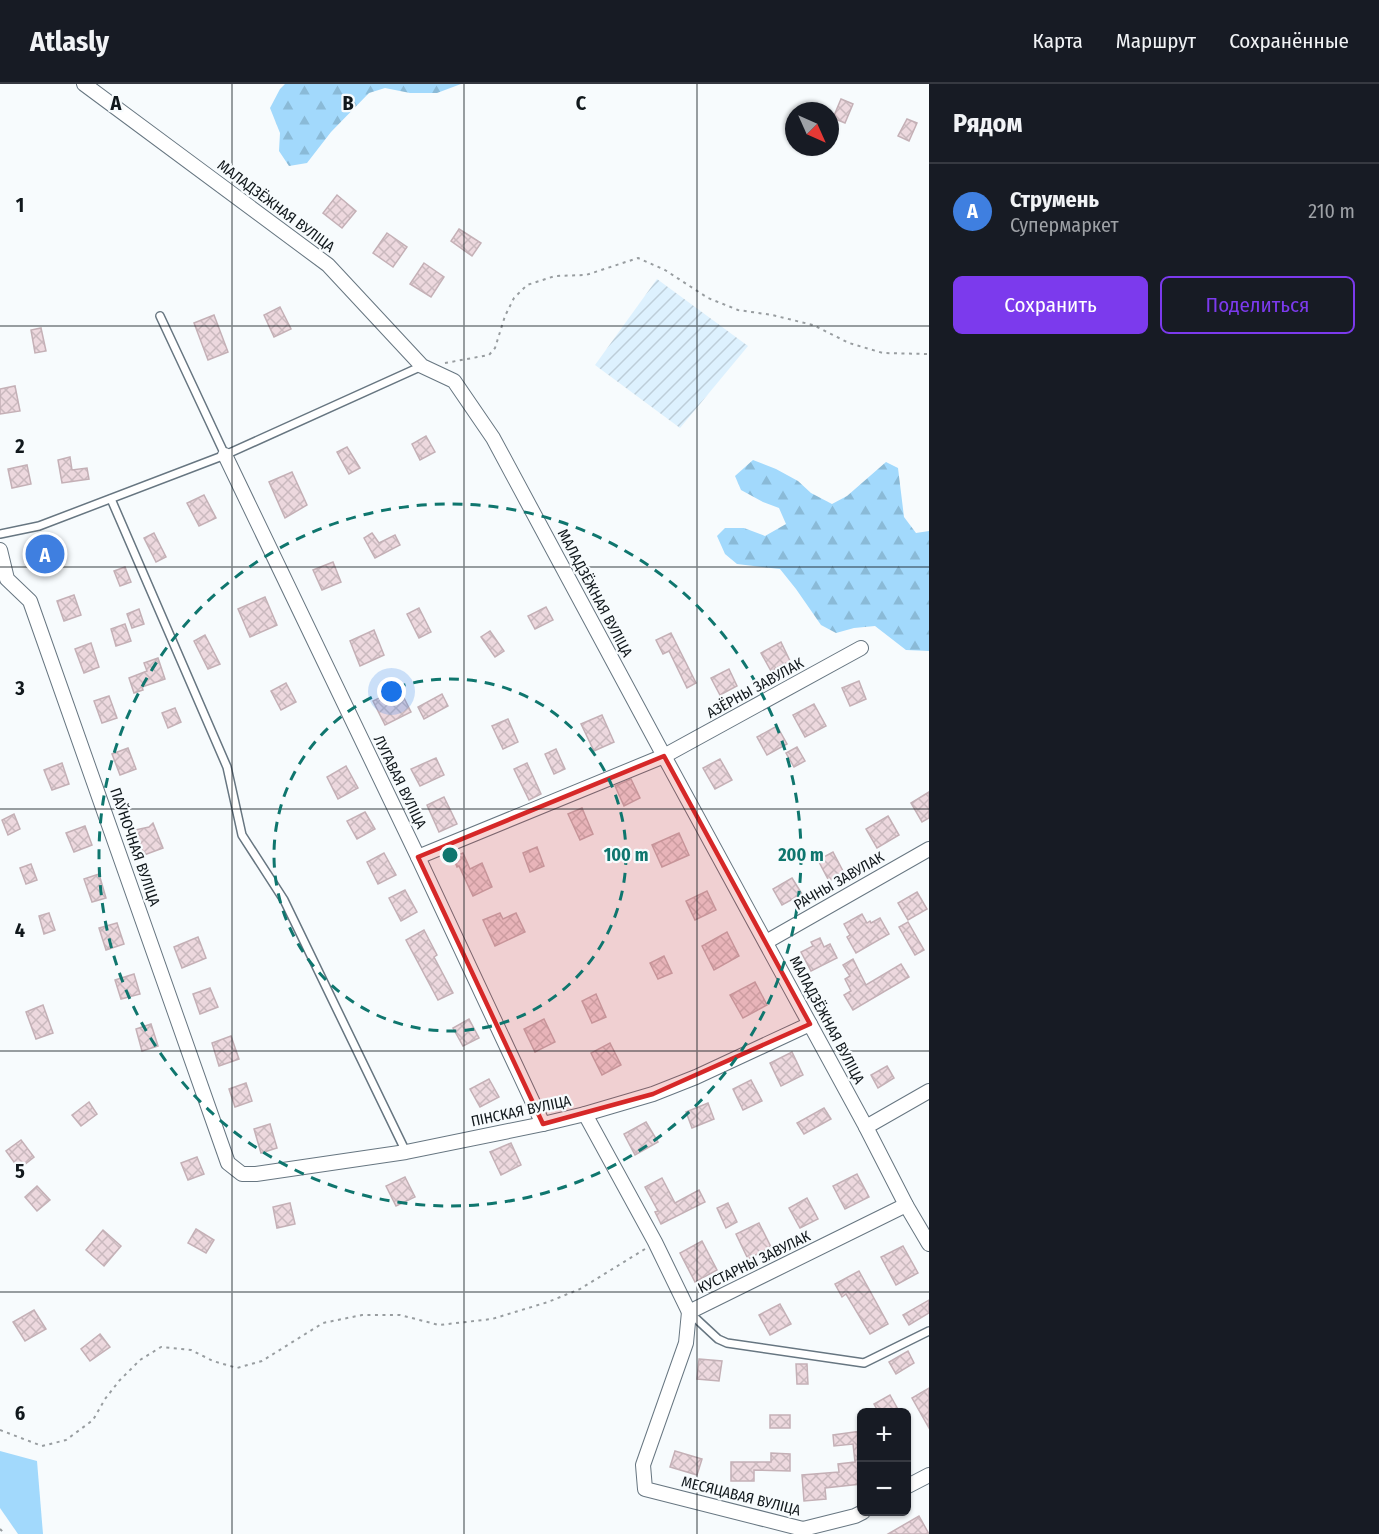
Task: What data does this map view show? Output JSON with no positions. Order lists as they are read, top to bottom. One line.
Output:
{"streets":{"street":["МАЛАДЗЁЖНАЯ ВУЛІЦА","АЗЁРНЫ ЗАВУЛАК","ЛУГАВАЯ ВУЛІЦА","ПАЎНОЧНАЯ ВУЛІЦА","РАЧНЫ ЗАВУЛАК","ПІНСКАЯ ВУЛІЦА","КУСТАРНЫ ЗАВУЛАК","МЕСЯЦАВАЯ ВУЛІЦА"]},"crossings":[["МАЛАДЗЁЖНАЯ ВУЛІЦА","АЗЁРНЫ ЗАВУЛАК"],["МАЛАДЗЁЖНАЯ ВУЛІЦА","РАЧНЫ ЗАВУЛАК"],["МАЛАДЗЁЖНАЯ ВУЛІЦА","ПІНСКАЯ ВУЛІЦА"],["МАЛАДЗЁЖНАЯ ВУЛІЦА","КУСТАРНЫ ЗАВУЛАК"],["АЗЁРНЫ ЗАВУЛАК","ЛУГАВАЯ ВУЛІЦА"],["ЛУГАВАЯ ВУЛІЦА","ПІНСКАЯ ВУЛІЦА"],["ПАЎНОЧНАЯ ВУЛІЦА","ПІНСКАЯ ВУЛІЦА"],["ПІНСКАЯ ВУЛІЦА","КУСТАРНЫ ЗАВУЛАК"],["КУСТАРНЫ ЗАВУЛАК","МЕСЯЦАВАЯ ВУЛІЦА"]],"north":"bottom right","page":{"header":"Atlasly","nav":["Карта","Маршрут","Сохранённые"],"heading":"Рядом","list":[{"mark":"A","name":"Струмень","note":"Супермаркет","value":"210 m"}],"buttons":["Сохранить","Поделиться"],"pins":"A","map_buttons":["+","−"]},"grid":{"columns":["A","B","C"],"rows":["1","2","3","4","5","6"]},"rings":["100 m","200 m"]}
